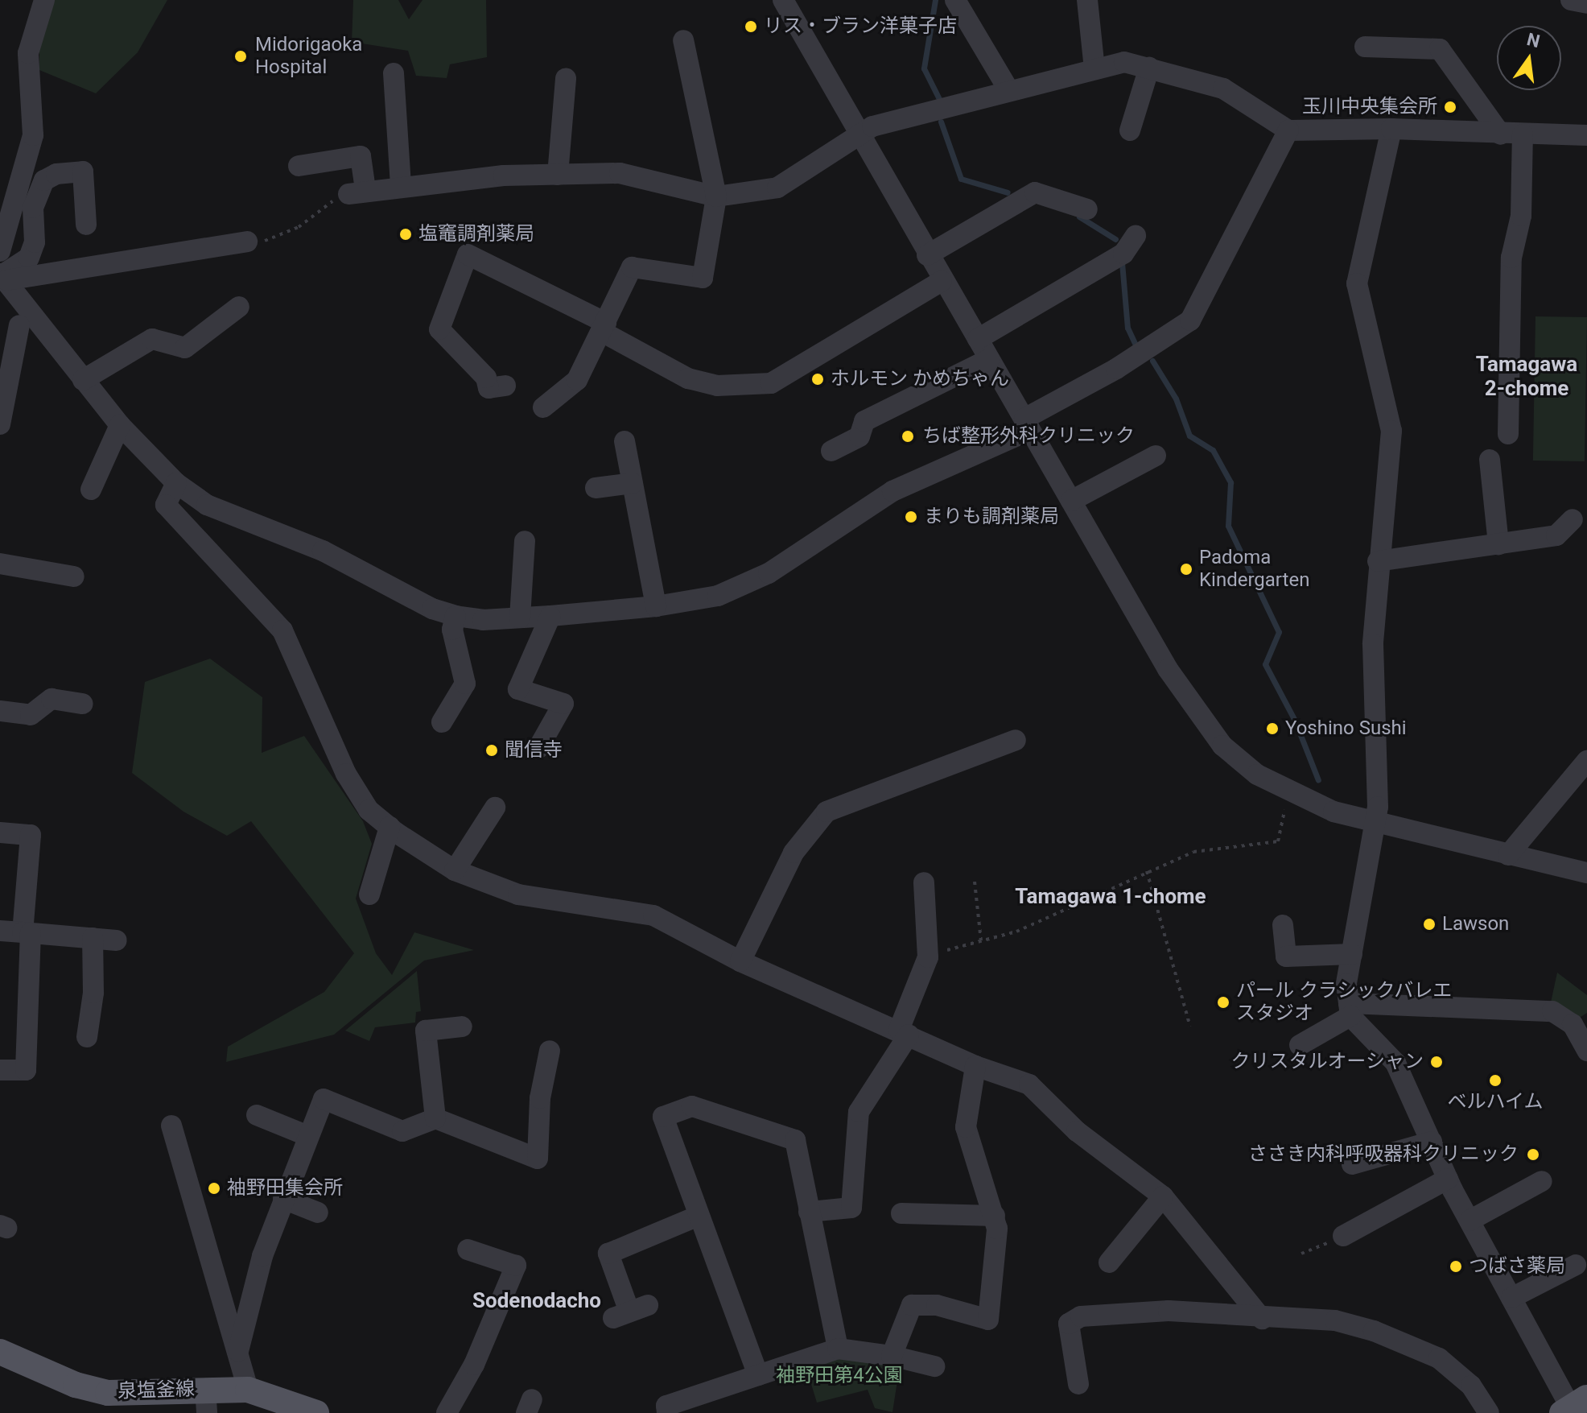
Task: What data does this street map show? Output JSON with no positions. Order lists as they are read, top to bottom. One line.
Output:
{"streets":{"main road":["泉塩釜線"]},"districts":["Tamagawa 2-chome","Tamagawa 1-chome","Sodenodacho"],"parks":["袖野田第4公園"],"places":["リス・ブラン洋菓子店","Midorigaoka Hospital","玉川中央集会所","塩竈調剤薬局","ホルモン かめちゃん","ちば整形外科クリニック","まりも調剤薬局","Padoma Kindergarten","Yoshino Sushi","聞信寺","Lawson","パール クラシックバレエ スタジオ","クリスタルオーシャン","ベルハイム","ささき内科呼吸器科クリニック","袖野田集会所","つばさ薬局"],"north":"top"}
